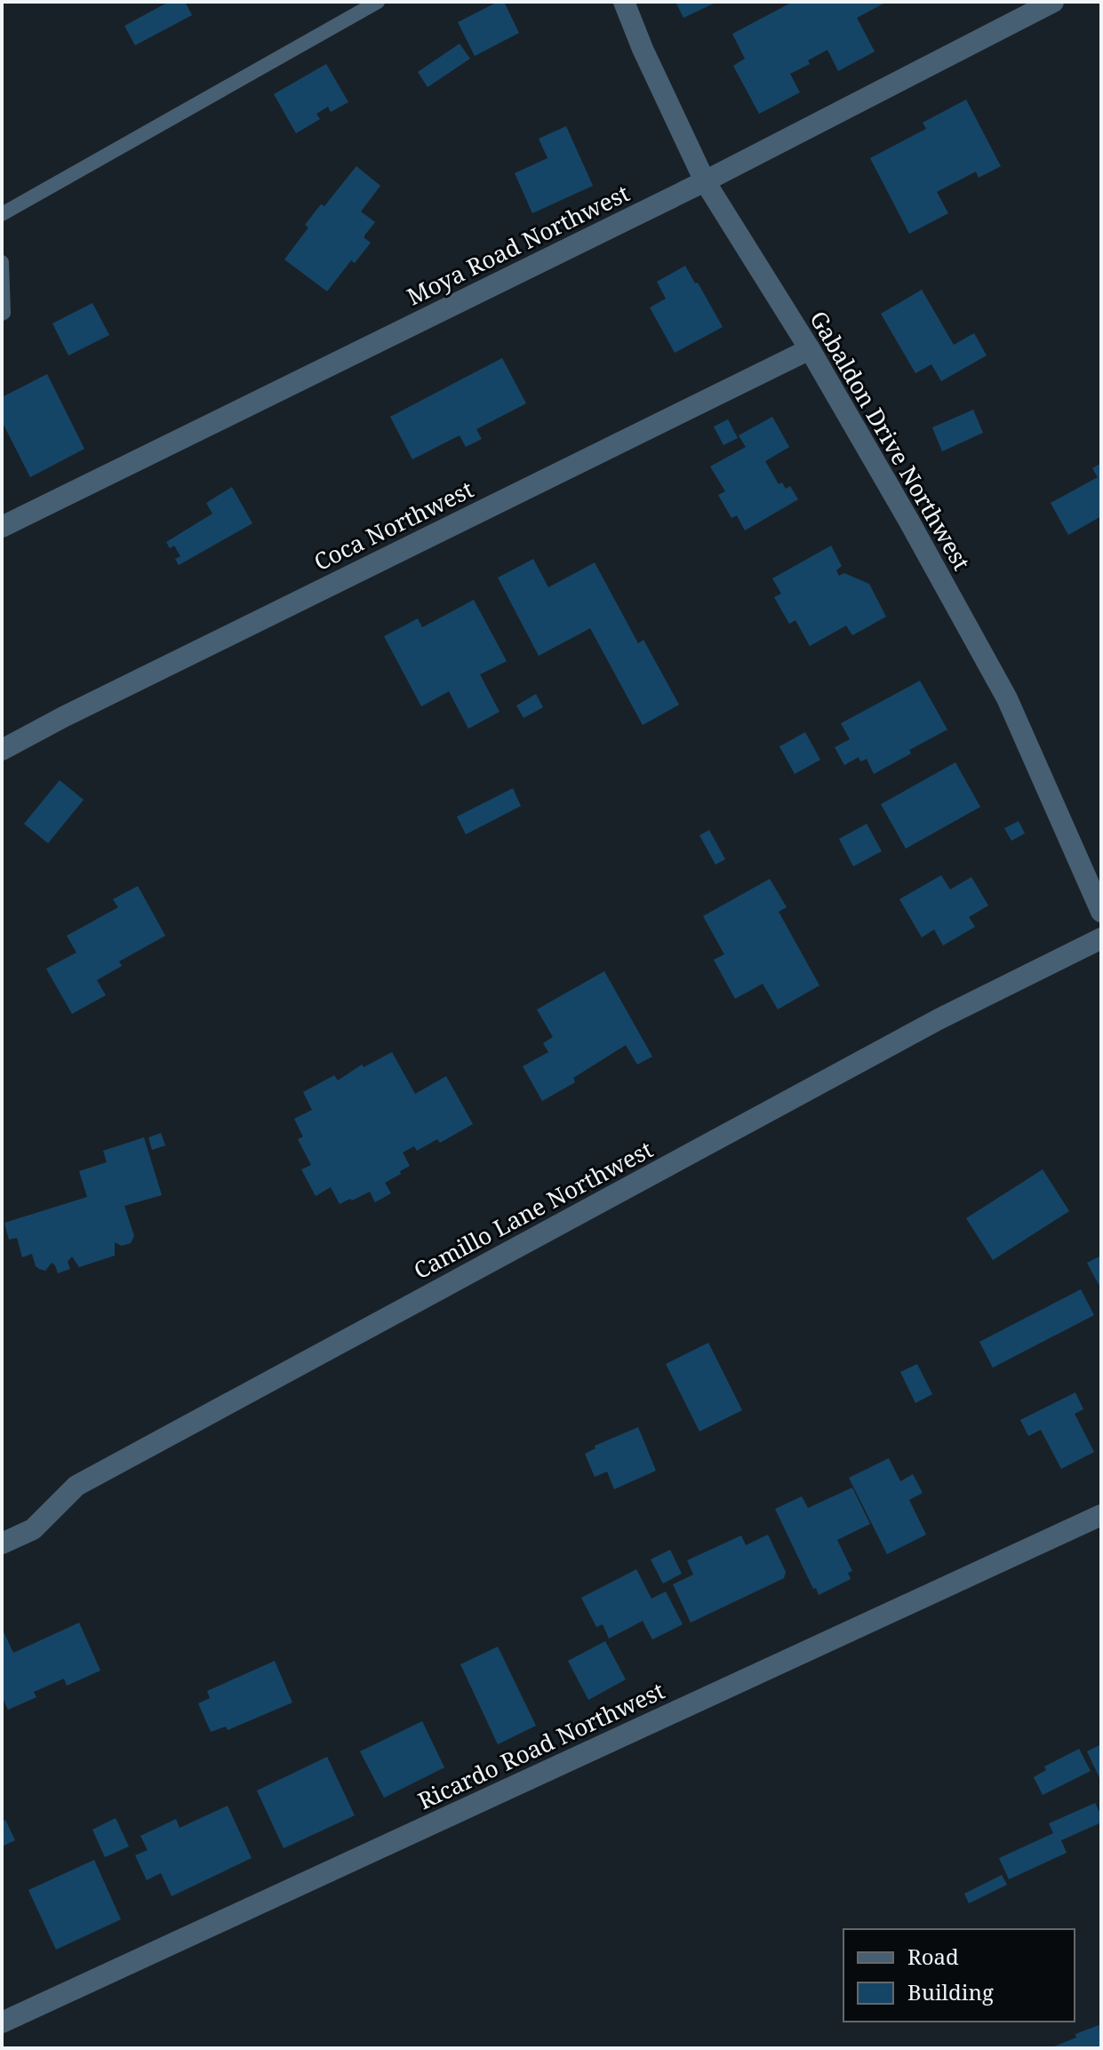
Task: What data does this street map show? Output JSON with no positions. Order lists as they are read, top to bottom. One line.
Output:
{"streets":{"street":["Moya Road Northwest","Gabaldon Drive Northwest","Coca Northwest","Camillo Lane Northwest","Ricardo Road Northwest"]},"crossings":[["Moya Road Northwest","Gabaldon Drive Northwest"],["Gabaldon Drive Northwest","Coca Northwest"]],"legend":["Road","Building"]}
